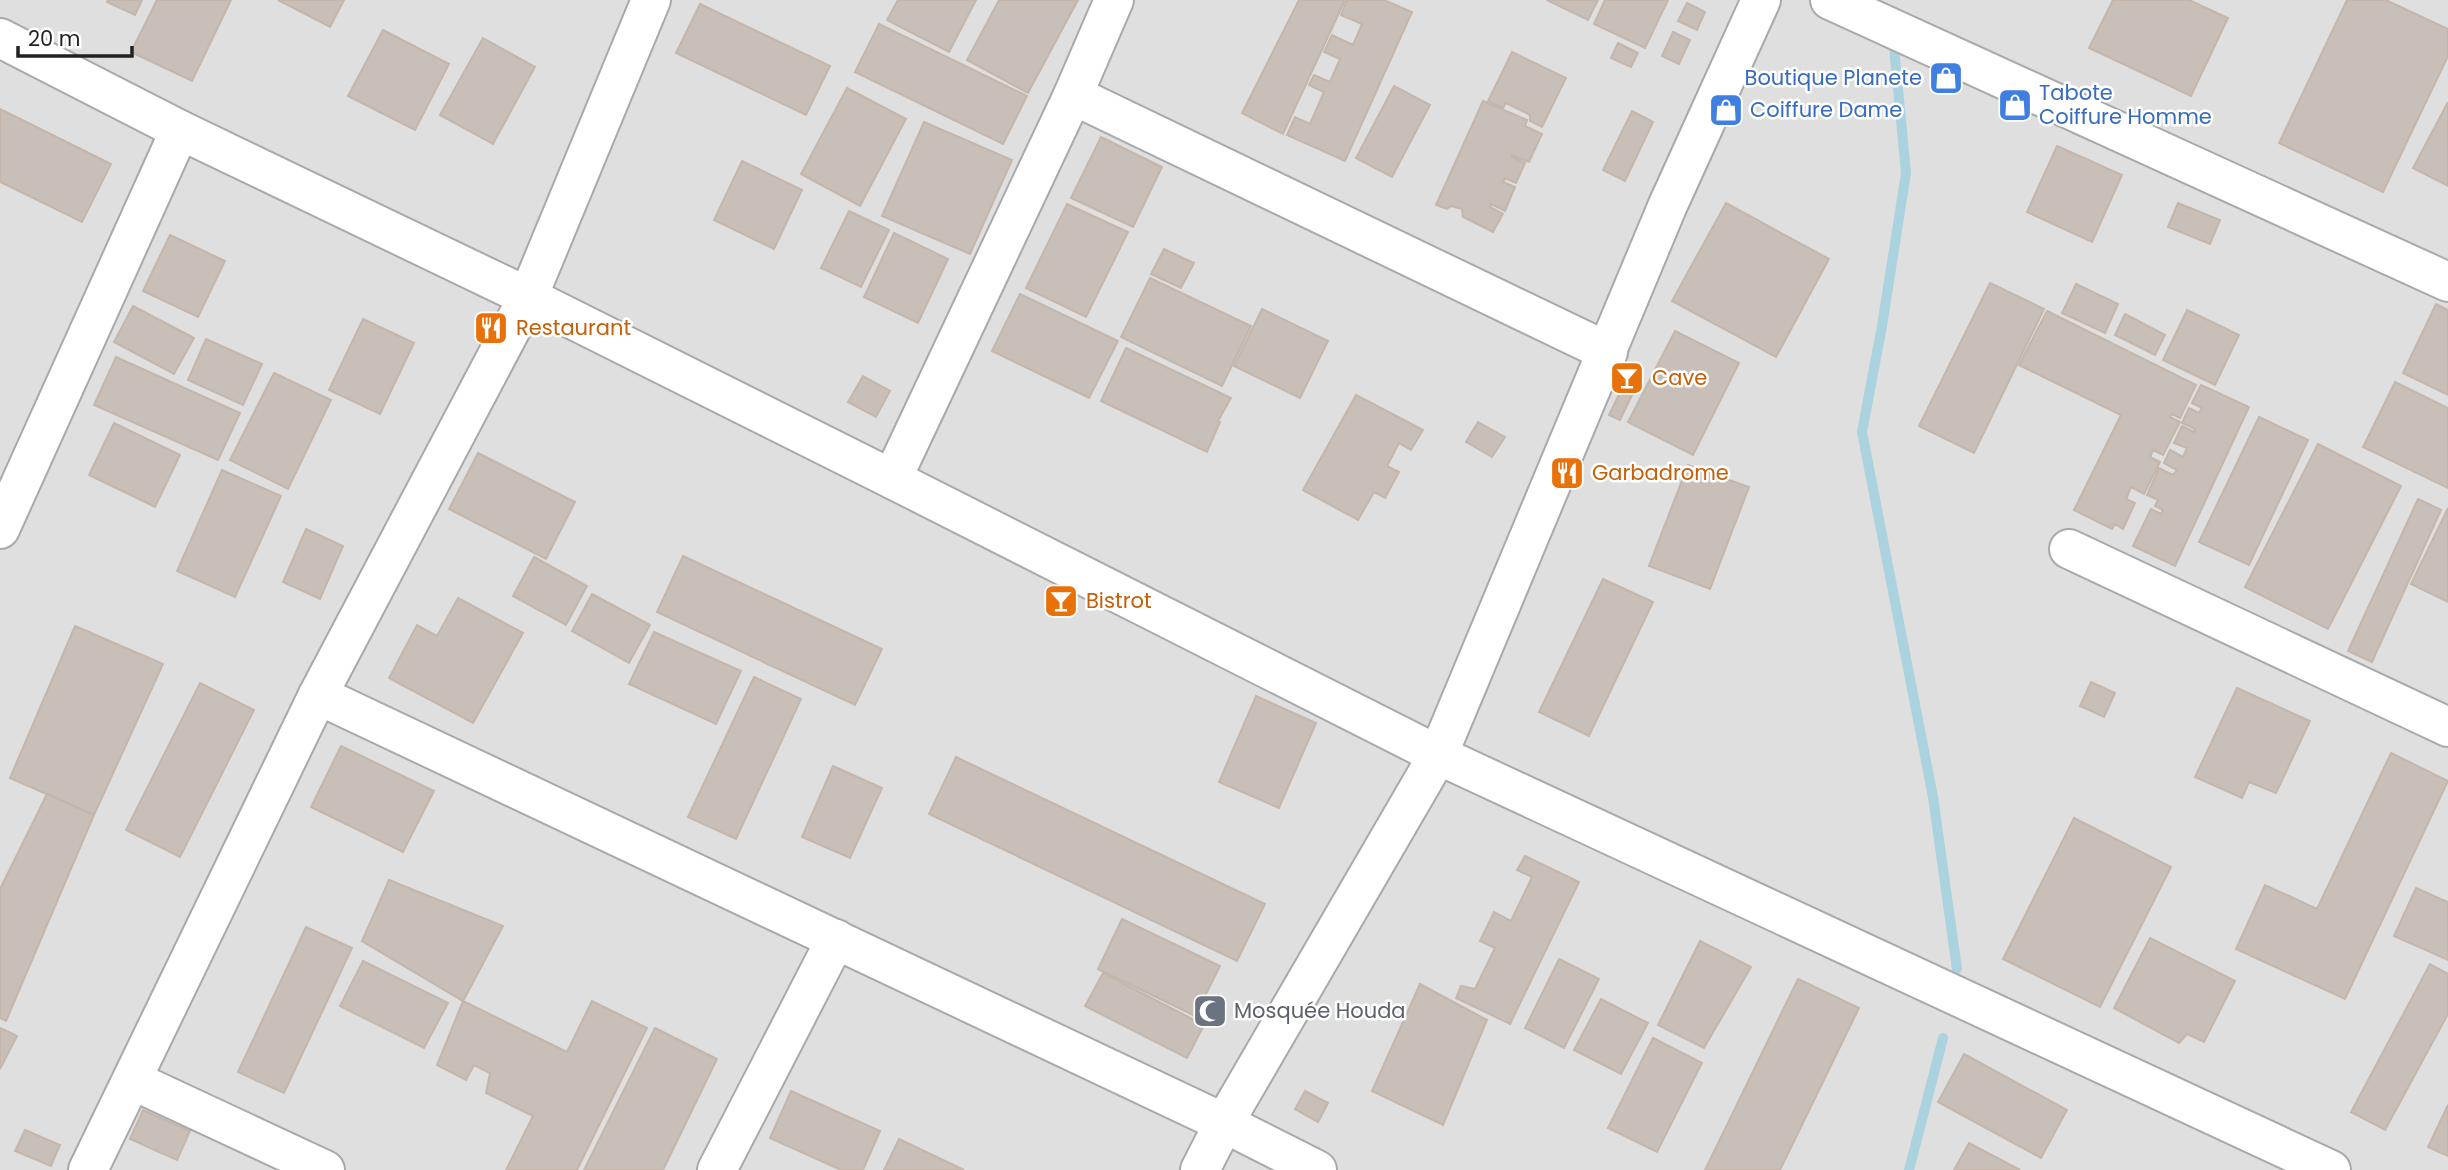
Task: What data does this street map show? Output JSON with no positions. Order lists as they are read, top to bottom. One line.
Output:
{"places":{"shop":["Boutique Planete","Tabote Coiffure Homme","Coiffure Dame"],"restaurant":["Restaurant","Garbadrome"],"bar":["Cave","Bistrot"],"mosque":["Mosquée Houda"]},"scale_bar":"20 m"}
